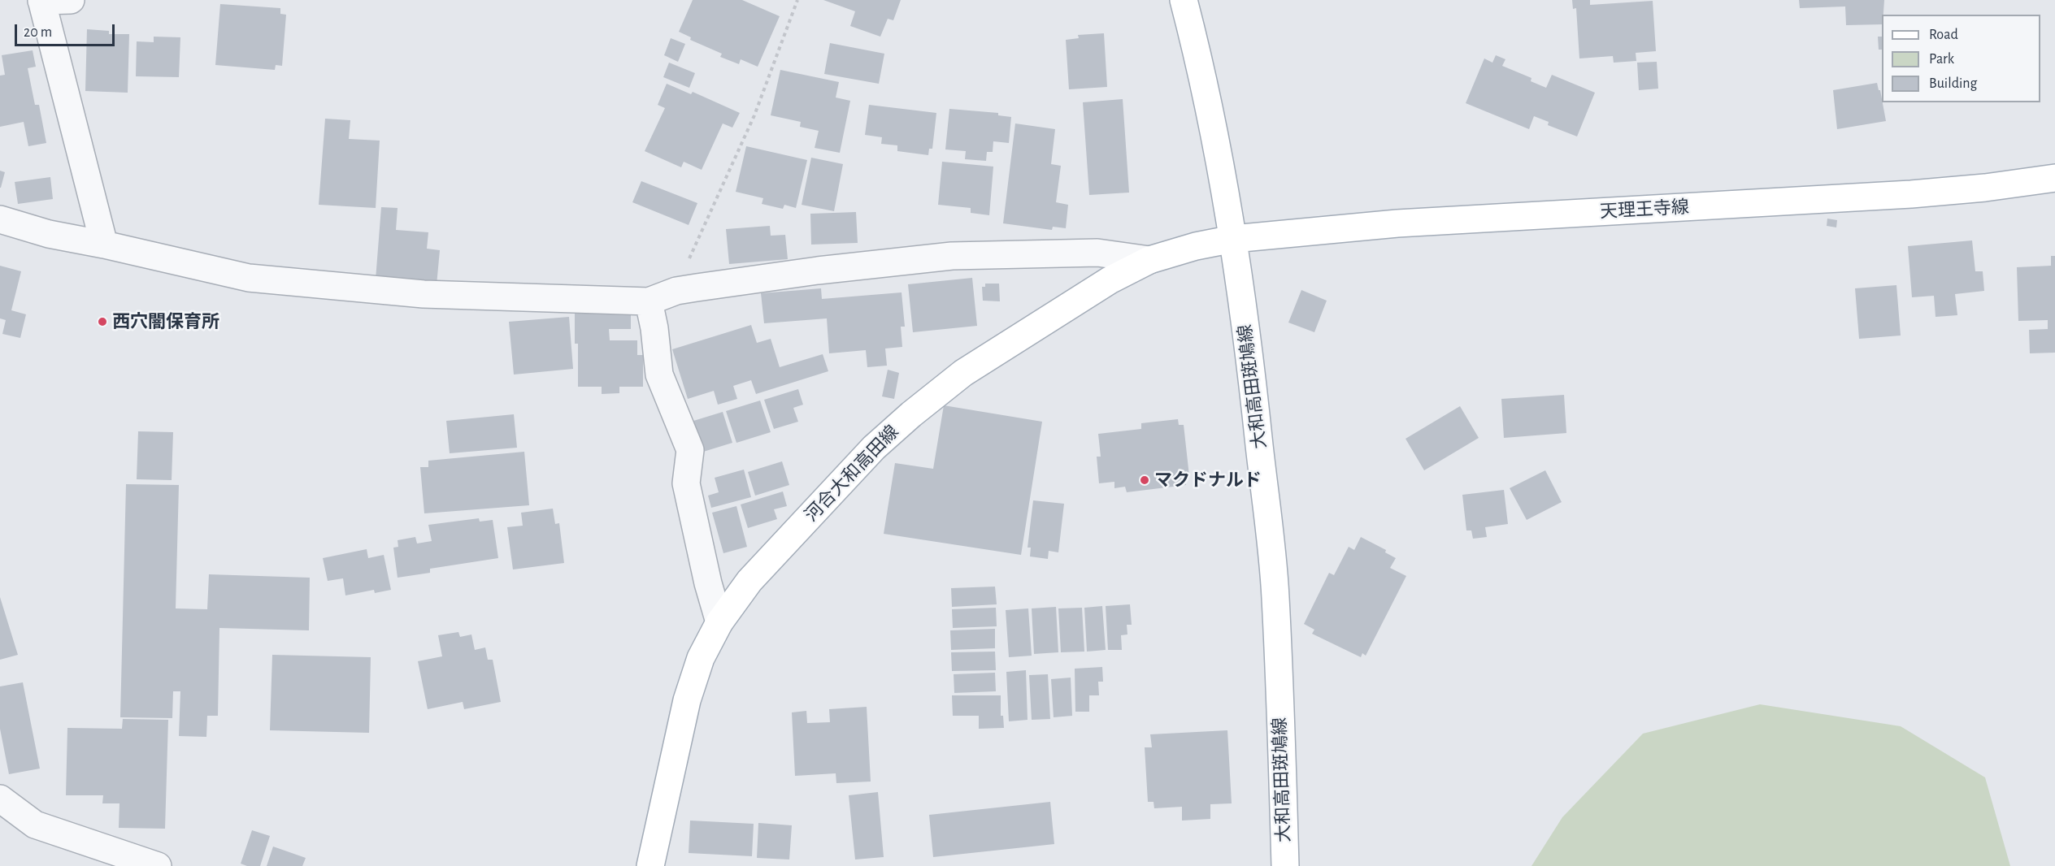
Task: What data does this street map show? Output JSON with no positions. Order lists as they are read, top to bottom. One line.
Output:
{"streets":{"main road":["天理王寺線","大和高田斑鳩線","河合大和高田線"]},"crossings":[["天理王寺線","大和高田斑鳩線"],["天理王寺線","河合大和高田線"],["大和高田斑鳩線","河合大和高田線"]],"places":["西穴闇保育所","マクドナルド"],"legend":["Road","Park","Building"],"scale_bar":"20 m"}
